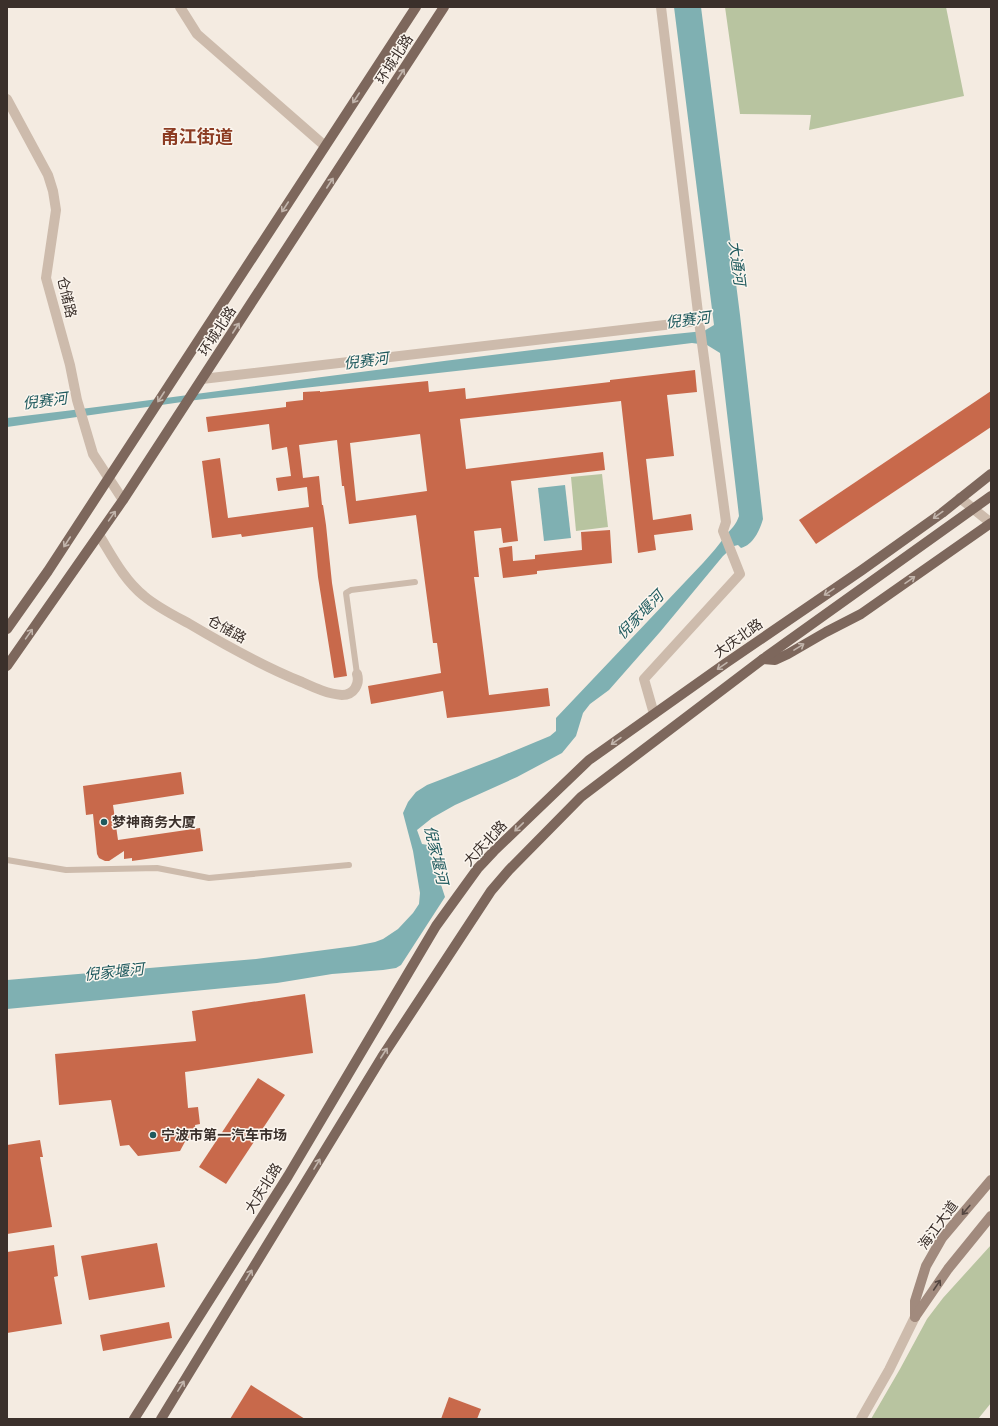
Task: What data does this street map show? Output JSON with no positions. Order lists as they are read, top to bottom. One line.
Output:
{"streets":{"main road":["环城北路","大庆北路","海江大道"],"street":["仓储路"]},"crossings":[["环城北路","仓储路"]],"districts":["甬江街道"],"water":["大通河","倪赛河","倪家堰河"],"places":["梦神商务大厦","宁波市第一汽车市场"]}
